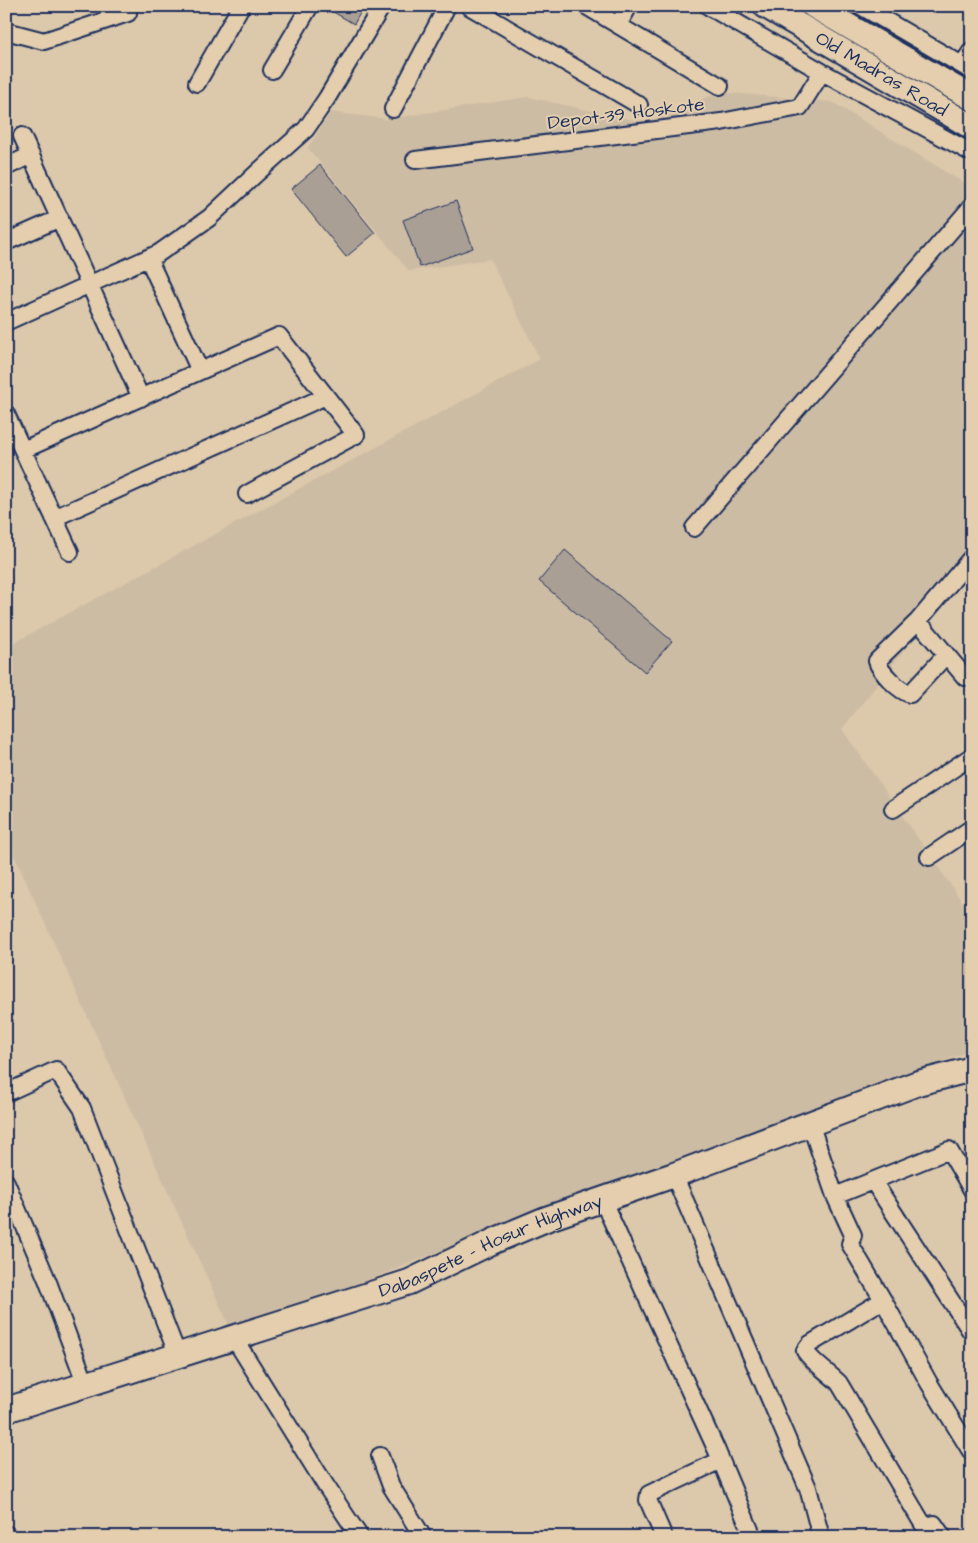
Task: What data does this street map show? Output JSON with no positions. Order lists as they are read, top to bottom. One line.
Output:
{"streets":{"highway":["Old Madras Road","Dabaspete - Hosur Highway"],"street":["Depot-39 Hoskote"]}}
